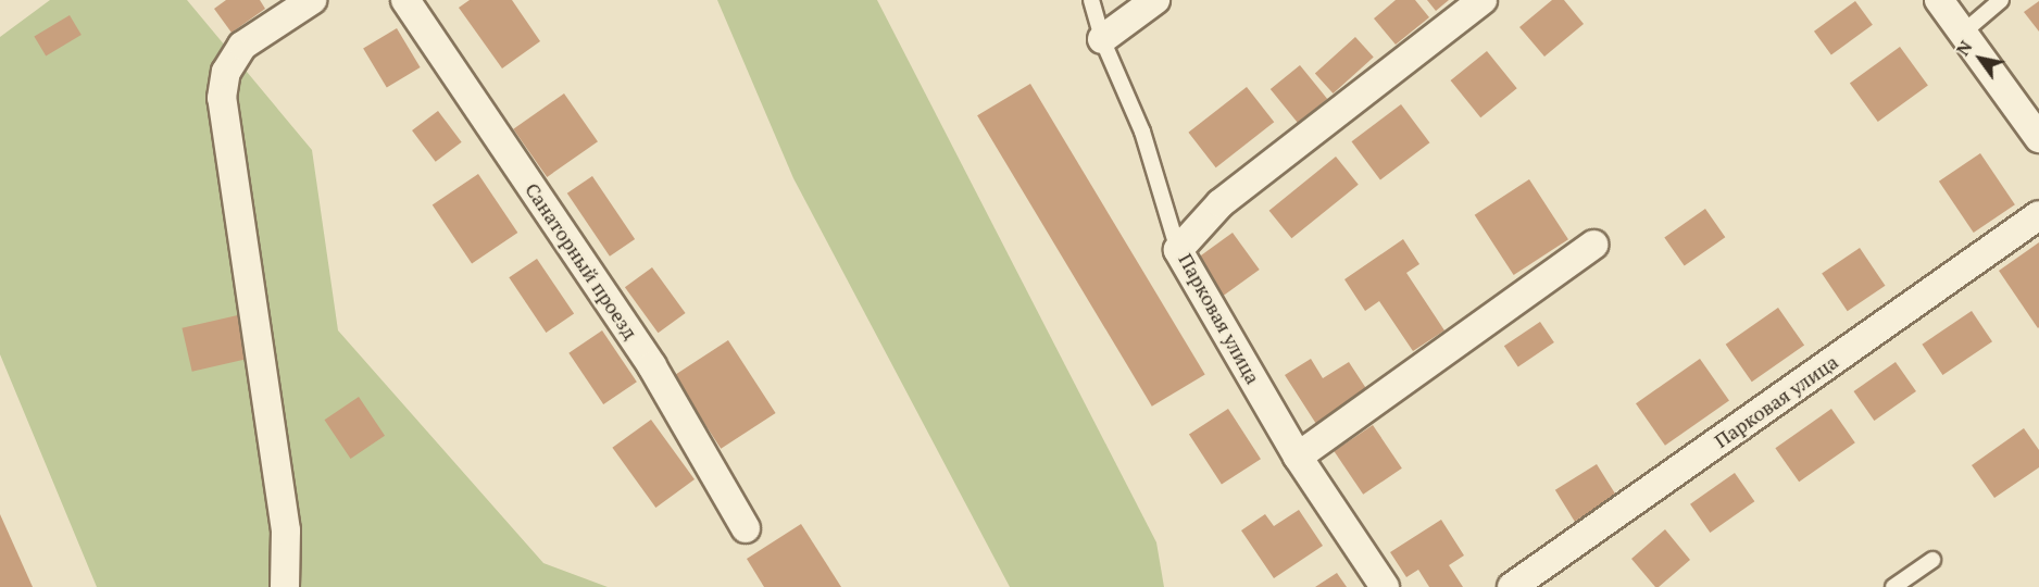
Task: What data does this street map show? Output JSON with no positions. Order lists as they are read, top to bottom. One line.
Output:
{"streets":{"street":["Санаторный проезд","Парковая улица"]},"north":"top left"}
